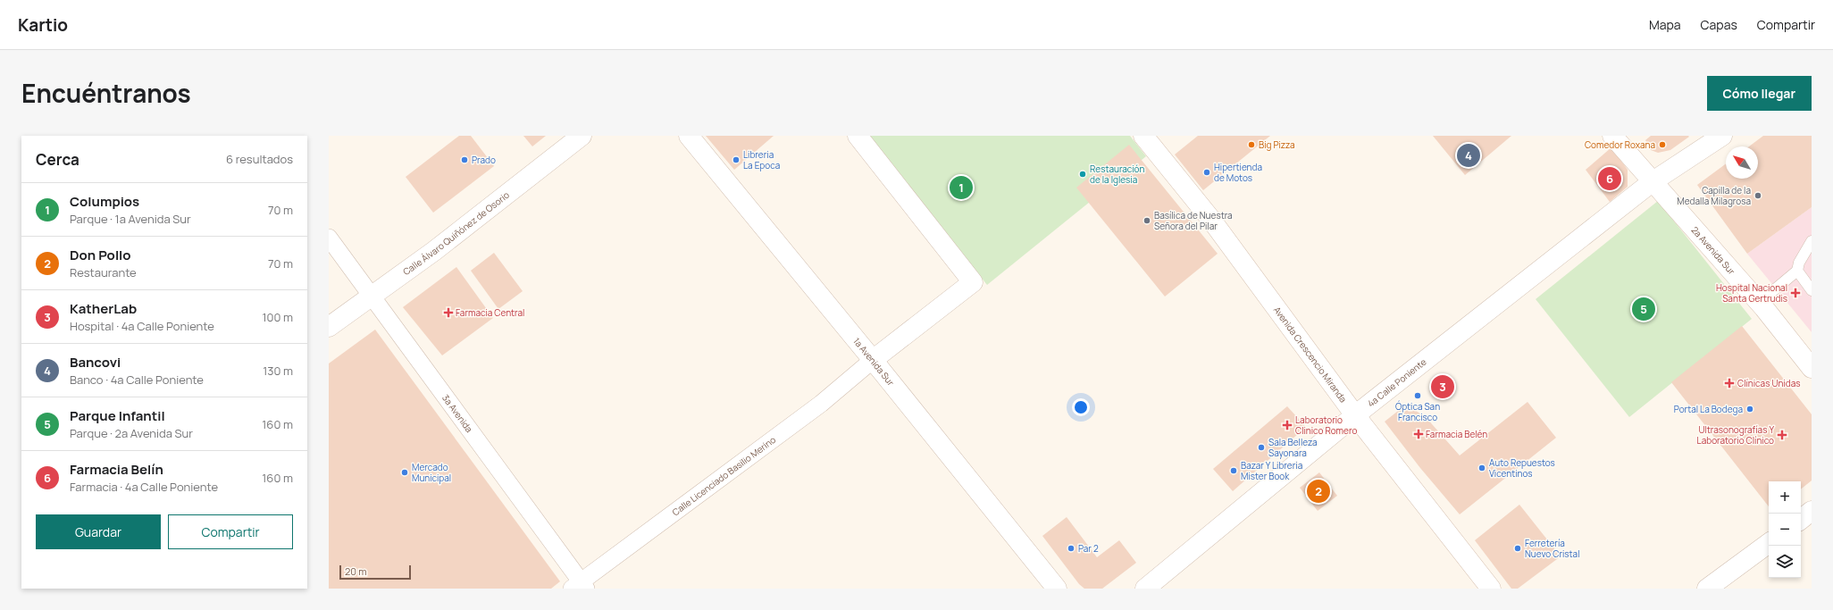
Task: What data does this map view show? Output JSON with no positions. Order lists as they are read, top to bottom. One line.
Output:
{"streets":{"street":["Calle Álvaro Quiñónez de Osorio","2a Avenida Sur","Avenida Crescencio Miranda","1a Avenida Sur","4a Calle Poniente","3a Avenida","Calle Licenciado Basilio Merino"]},"crossings":[["Calle Álvaro Quiñónez de Osorio","3a Avenida"],["2a Avenida Sur","4a Calle Poniente"],["Avenida Crescencio Miranda","4a Calle Poniente"],["1a Avenida Sur","Calle Licenciado Basilio Merino"],["3a Avenida","Calle Licenciado Basilio Merino"]],"places":{"other":["Big Pizza","Comedor Roxana","Prado","Libreria La Epoca","Hipertienda de Motos","Restauración de la Iglesia","Capilla de la Medalla Milagrosa","Basílica de Nuestra Señora del Pilar","Óptica San Francisco","Portal La Bodega","Sala Belleza Sayonara","Auto Repuestos Vicentinos","Bazar Y Libreria Mister Book","Mercado Municipal","Par 2","Ferretería Nuevo Cristal"],"health":["Hospital Nacional Santa Gertrudis","Farmacia Central","Clínicas Unidas","Laboratorio Clinico Romero","Farmacia Belén","Ultrasonografías Y Laboratorio Clínico"]},"scale_bar":"20 m","north":"top left","page":{"header":"Kartio","nav":["Mapa","Capas","Compartir"],"title":"Encuéntranos","buttons":["Cómo llegar",["Guardar","Compartir"]],"heading":["Cerca","6 resultados"],"pins":["4","6","1","5","3","2"],"list":[{"mark":"1","name":"Columpios","note":"Parque · 1a Avenida Sur","value":"70 m"},{"mark":"2","name":"Don Pollo","note":"Restaurante","value":"70 m"},{"mark":"3","name":"KatherLab","note":"Hospital · 4a Calle Poniente","value":"100 m"},{"mark":"4","name":"Bancovi","note":"Banco · 4a Calle Poniente","value":"130 m"},{"mark":"5","name":"Parque Infantil","note":"Parque · 2a Avenida Sur","value":"160 m"},{"mark":"6","name":"Farmacia Belín","note":"Farmacia · 4a Calle Poniente","value":"160 m"}],"map_buttons":["+","−"],"scale":"20 m"}}
